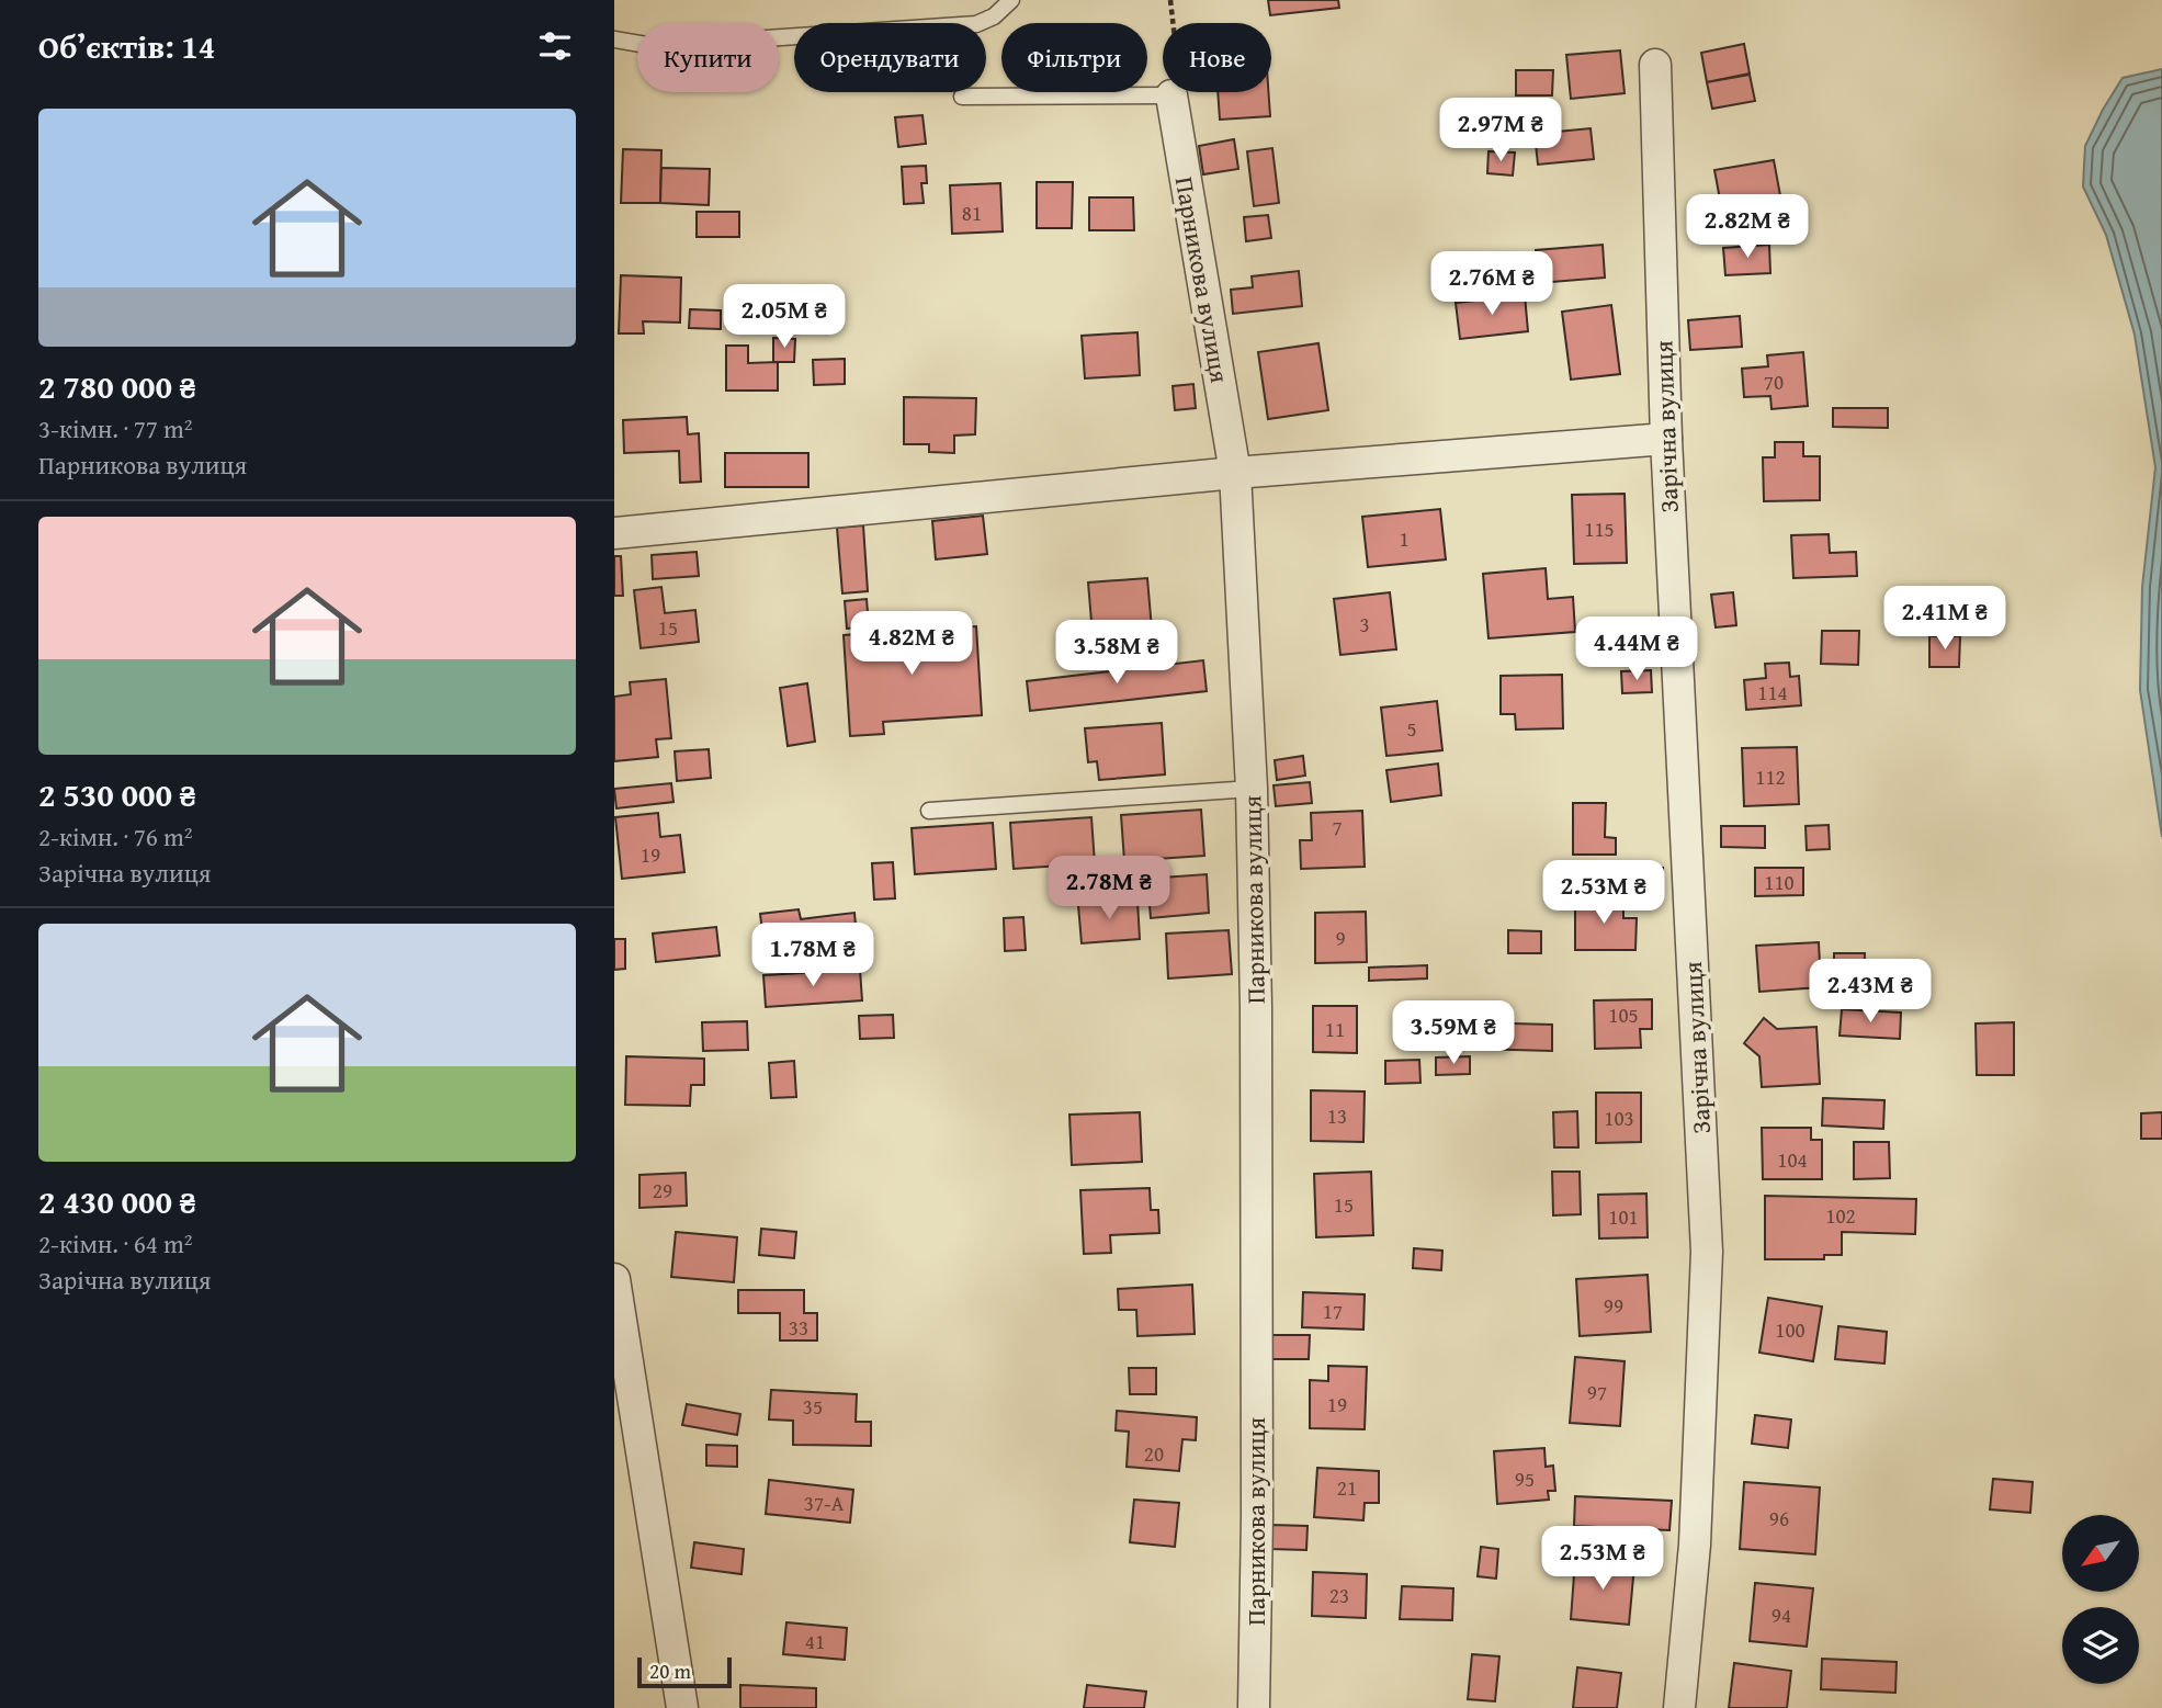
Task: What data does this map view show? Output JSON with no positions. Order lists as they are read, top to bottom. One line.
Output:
{"streets":{"street":["Парникова вулиця","Зарічна вулиця"]},"house_numbers":["81","70","115","1","3","15","114","5","112","7","19","110","9","105","11","13","103","104","29","15","102","101","99","17","33","100","97","19","35","20","95","21","37-А","96","23","94","41"],"scale_bar":"20 m","north":"bottom left","page":{"heading":"Об’єктів: 14","chip":["Купити","Орендувати","Фільтри","Нове"],"list":[{"name":"2 780 000 ₴","note":"3-кімн. · 77 m² · Парникова вулиця"},{"name":"2 530 000 ₴","note":"2-кімн. · 76 m² · Зарічна вулиця"},{"name":"2 430 000 ₴","note":"2-кімн. · 64 m² · Зарічна вулиця"}],"price":["2.97M ₴","2.82M ₴","2.76M ₴","2.05M ₴","2.41M ₴","4.82M ₴","4.44M ₴","3.58M ₴","2.78M ₴","2.53M ₴","1.78M ₴","2.43M ₴","3.59M ₴","2.53M ₴"],"scale":"20 m"}}
